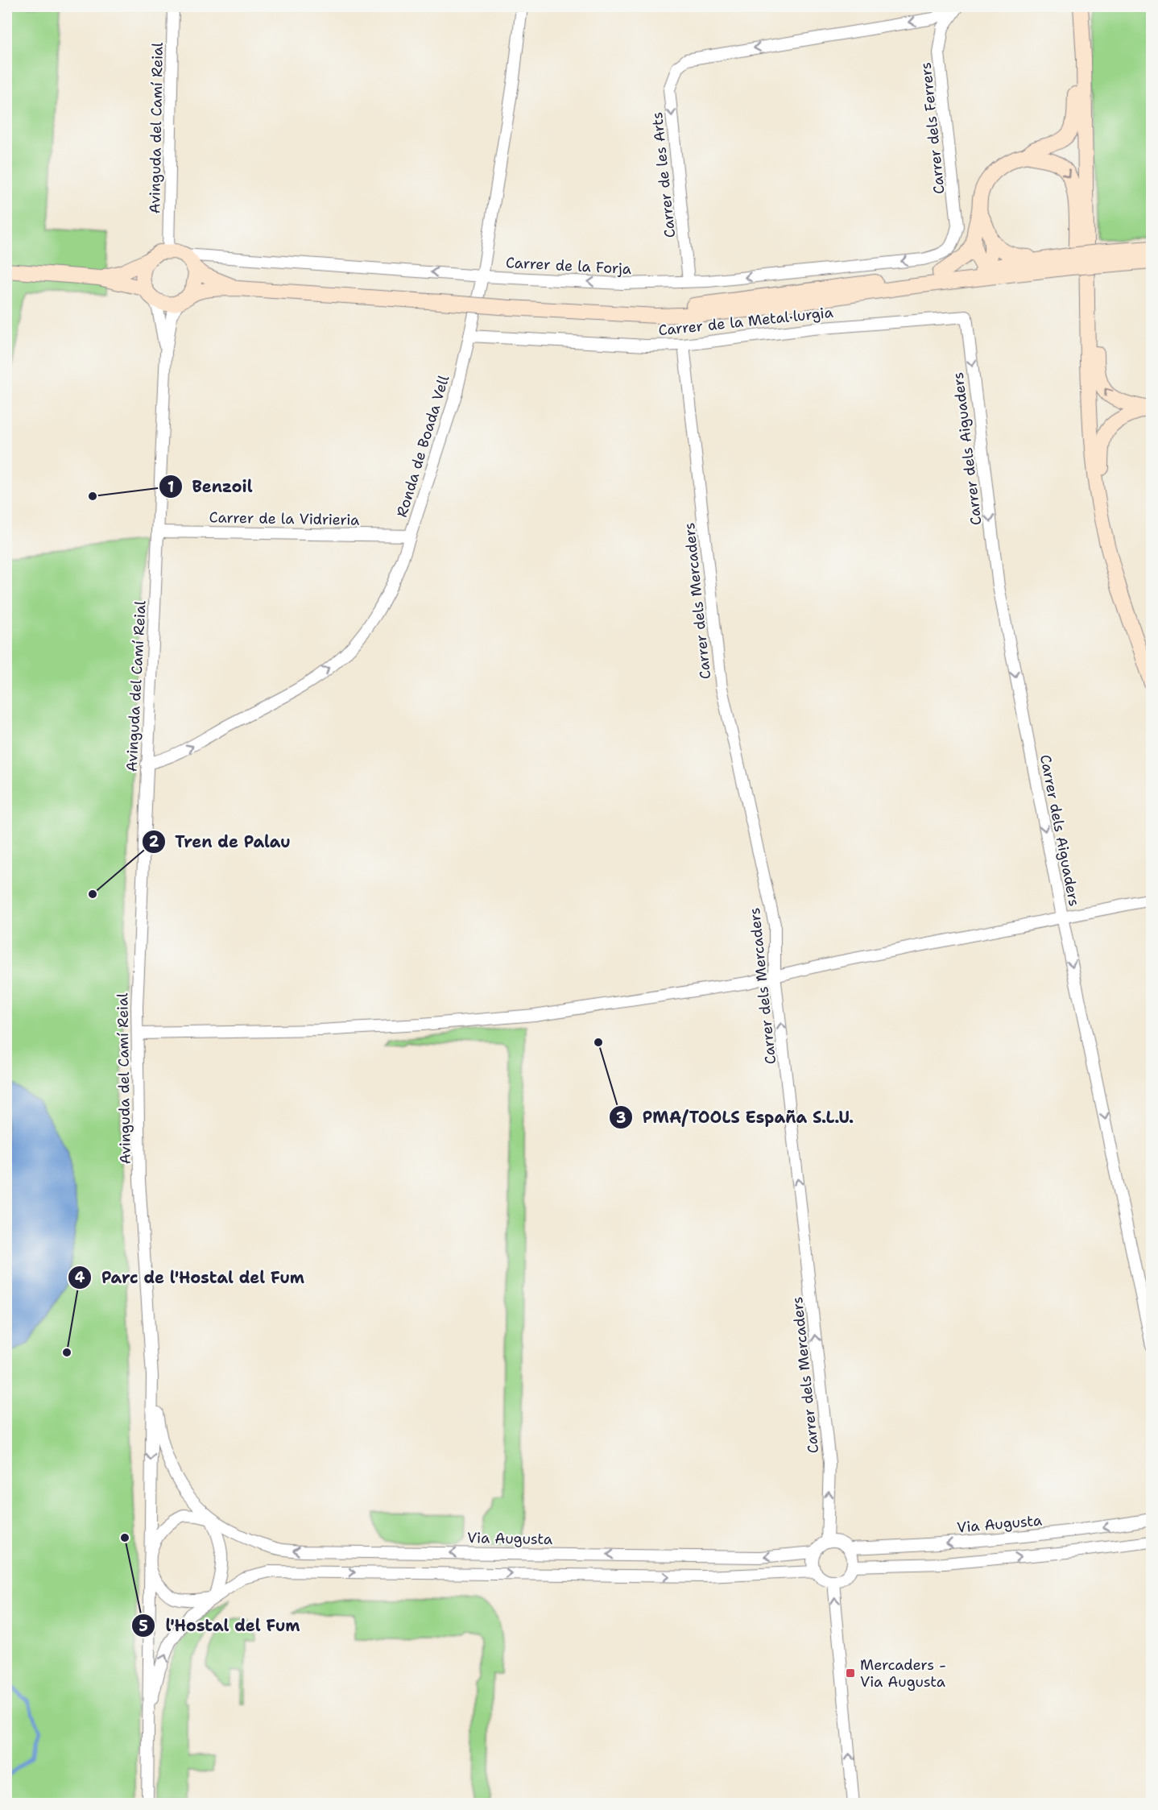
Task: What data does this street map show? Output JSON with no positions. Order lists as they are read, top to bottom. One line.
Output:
{"streets":{"street":["Avinguda del Camí Reial","Carrer dels Ferrers","Carrer de les Arts","Carrer de la Forja","Carrer de la Metal·lurgia","Ronda de Boada Vell","Carrer dels Aiguaders","Carrer de la Vidrieria","Carrer dels Mercaders","Via Augusta"]},"crossings":[["Avinguda del Camí Reial","Carrer de la Forja"],["Avinguda del Camí Reial","Ronda de Boada Vell"],["Avinguda del Camí Reial","Carrer de la Vidrieria"],["Avinguda del Camí Reial","Via Augusta"],["Carrer dels Ferrers","Carrer de les Arts"],["Carrer dels Ferrers","Carrer de la Forja"],["Carrer de les Arts","Carrer de la Forja"],["Carrer de la Forja","Ronda de Boada Vell"],["Carrer de la Metal·lurgia","Ronda de Boada Vell"],["Carrer de la Metal·lurgia","Carrer dels Aiguaders"],["Carrer de la Metal·lurgia","Carrer dels Mercaders"],["Ronda de Boada Vell","Carrer de la Vidrieria"],["Carrer dels Mercaders","Via Augusta"]],"one_way":["Carrer de la Forja","Ronda de Boada Vell","Carrer dels Aiguaders","Carrer dels Mercaders"],"places":{"other":["Benzoil","Tren de Palau","PMA/TOOLS España S.L.U.","Parc de l'Hostal del Fum","l'Hostal del Fum"],"transit":["Mercaders - Via Augusta"]}}
